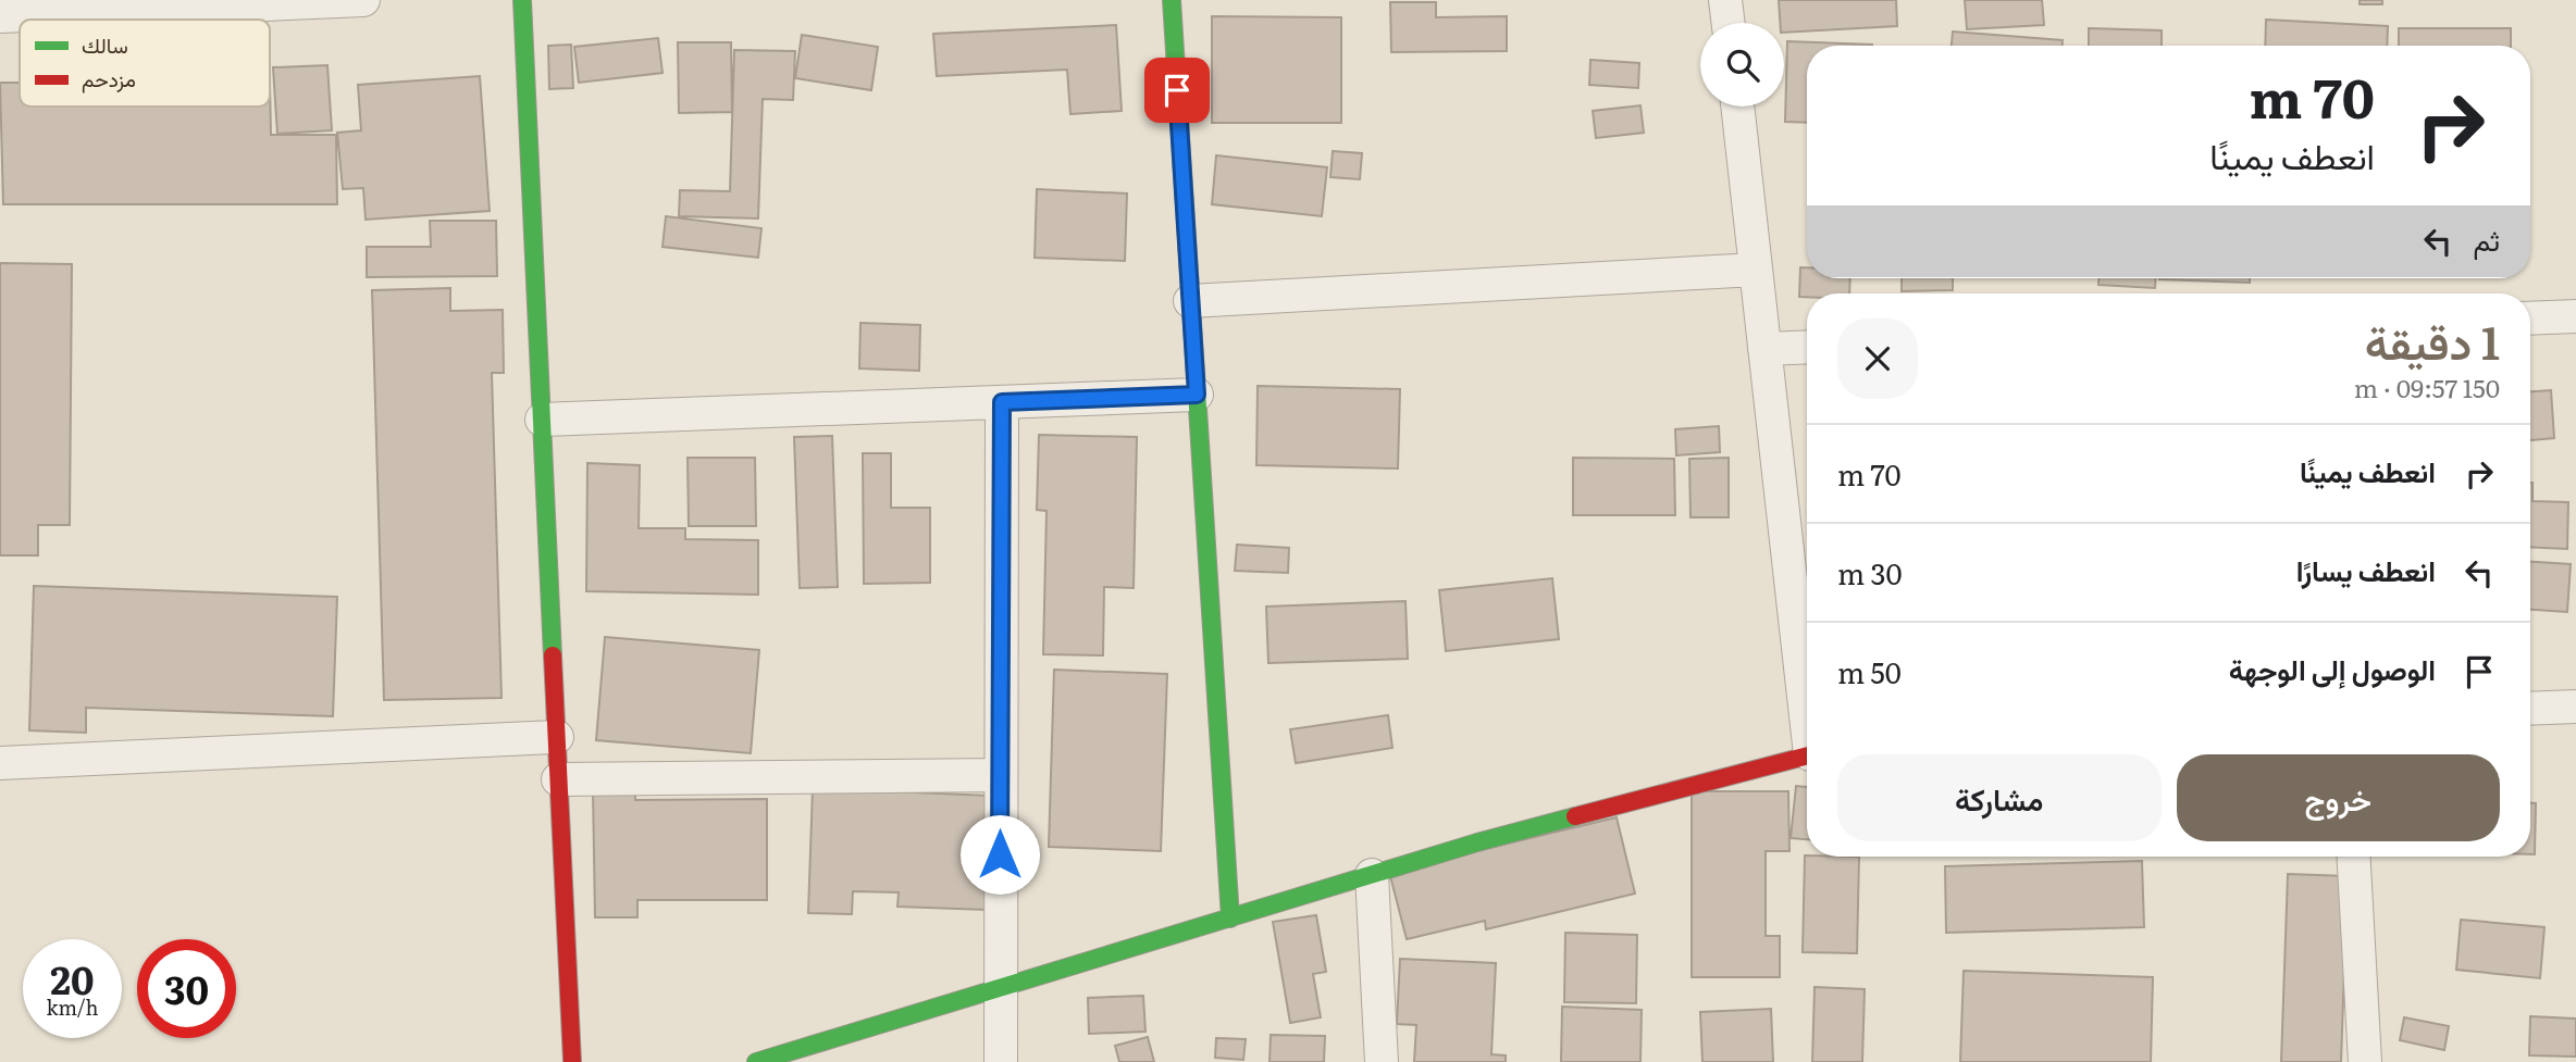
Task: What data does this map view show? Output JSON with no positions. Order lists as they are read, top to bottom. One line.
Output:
{"legend":["سالك","مزدحم"],"page":{"turn":["70 m","انعطف يمينًا"],"then":"ثم","heading":["1 دقيقة","150 m · 09:57"],"list":[{"name":"انعطف يمينًا","value":"70 m"},{"name":"انعطف يسارًا","value":"30 m"},{"name":"الوصول إلى الوجهة","value":"50 m"}],"buttons":["خروج","مشاركة"],"speed":"20 km/h","limit":"30"}}
